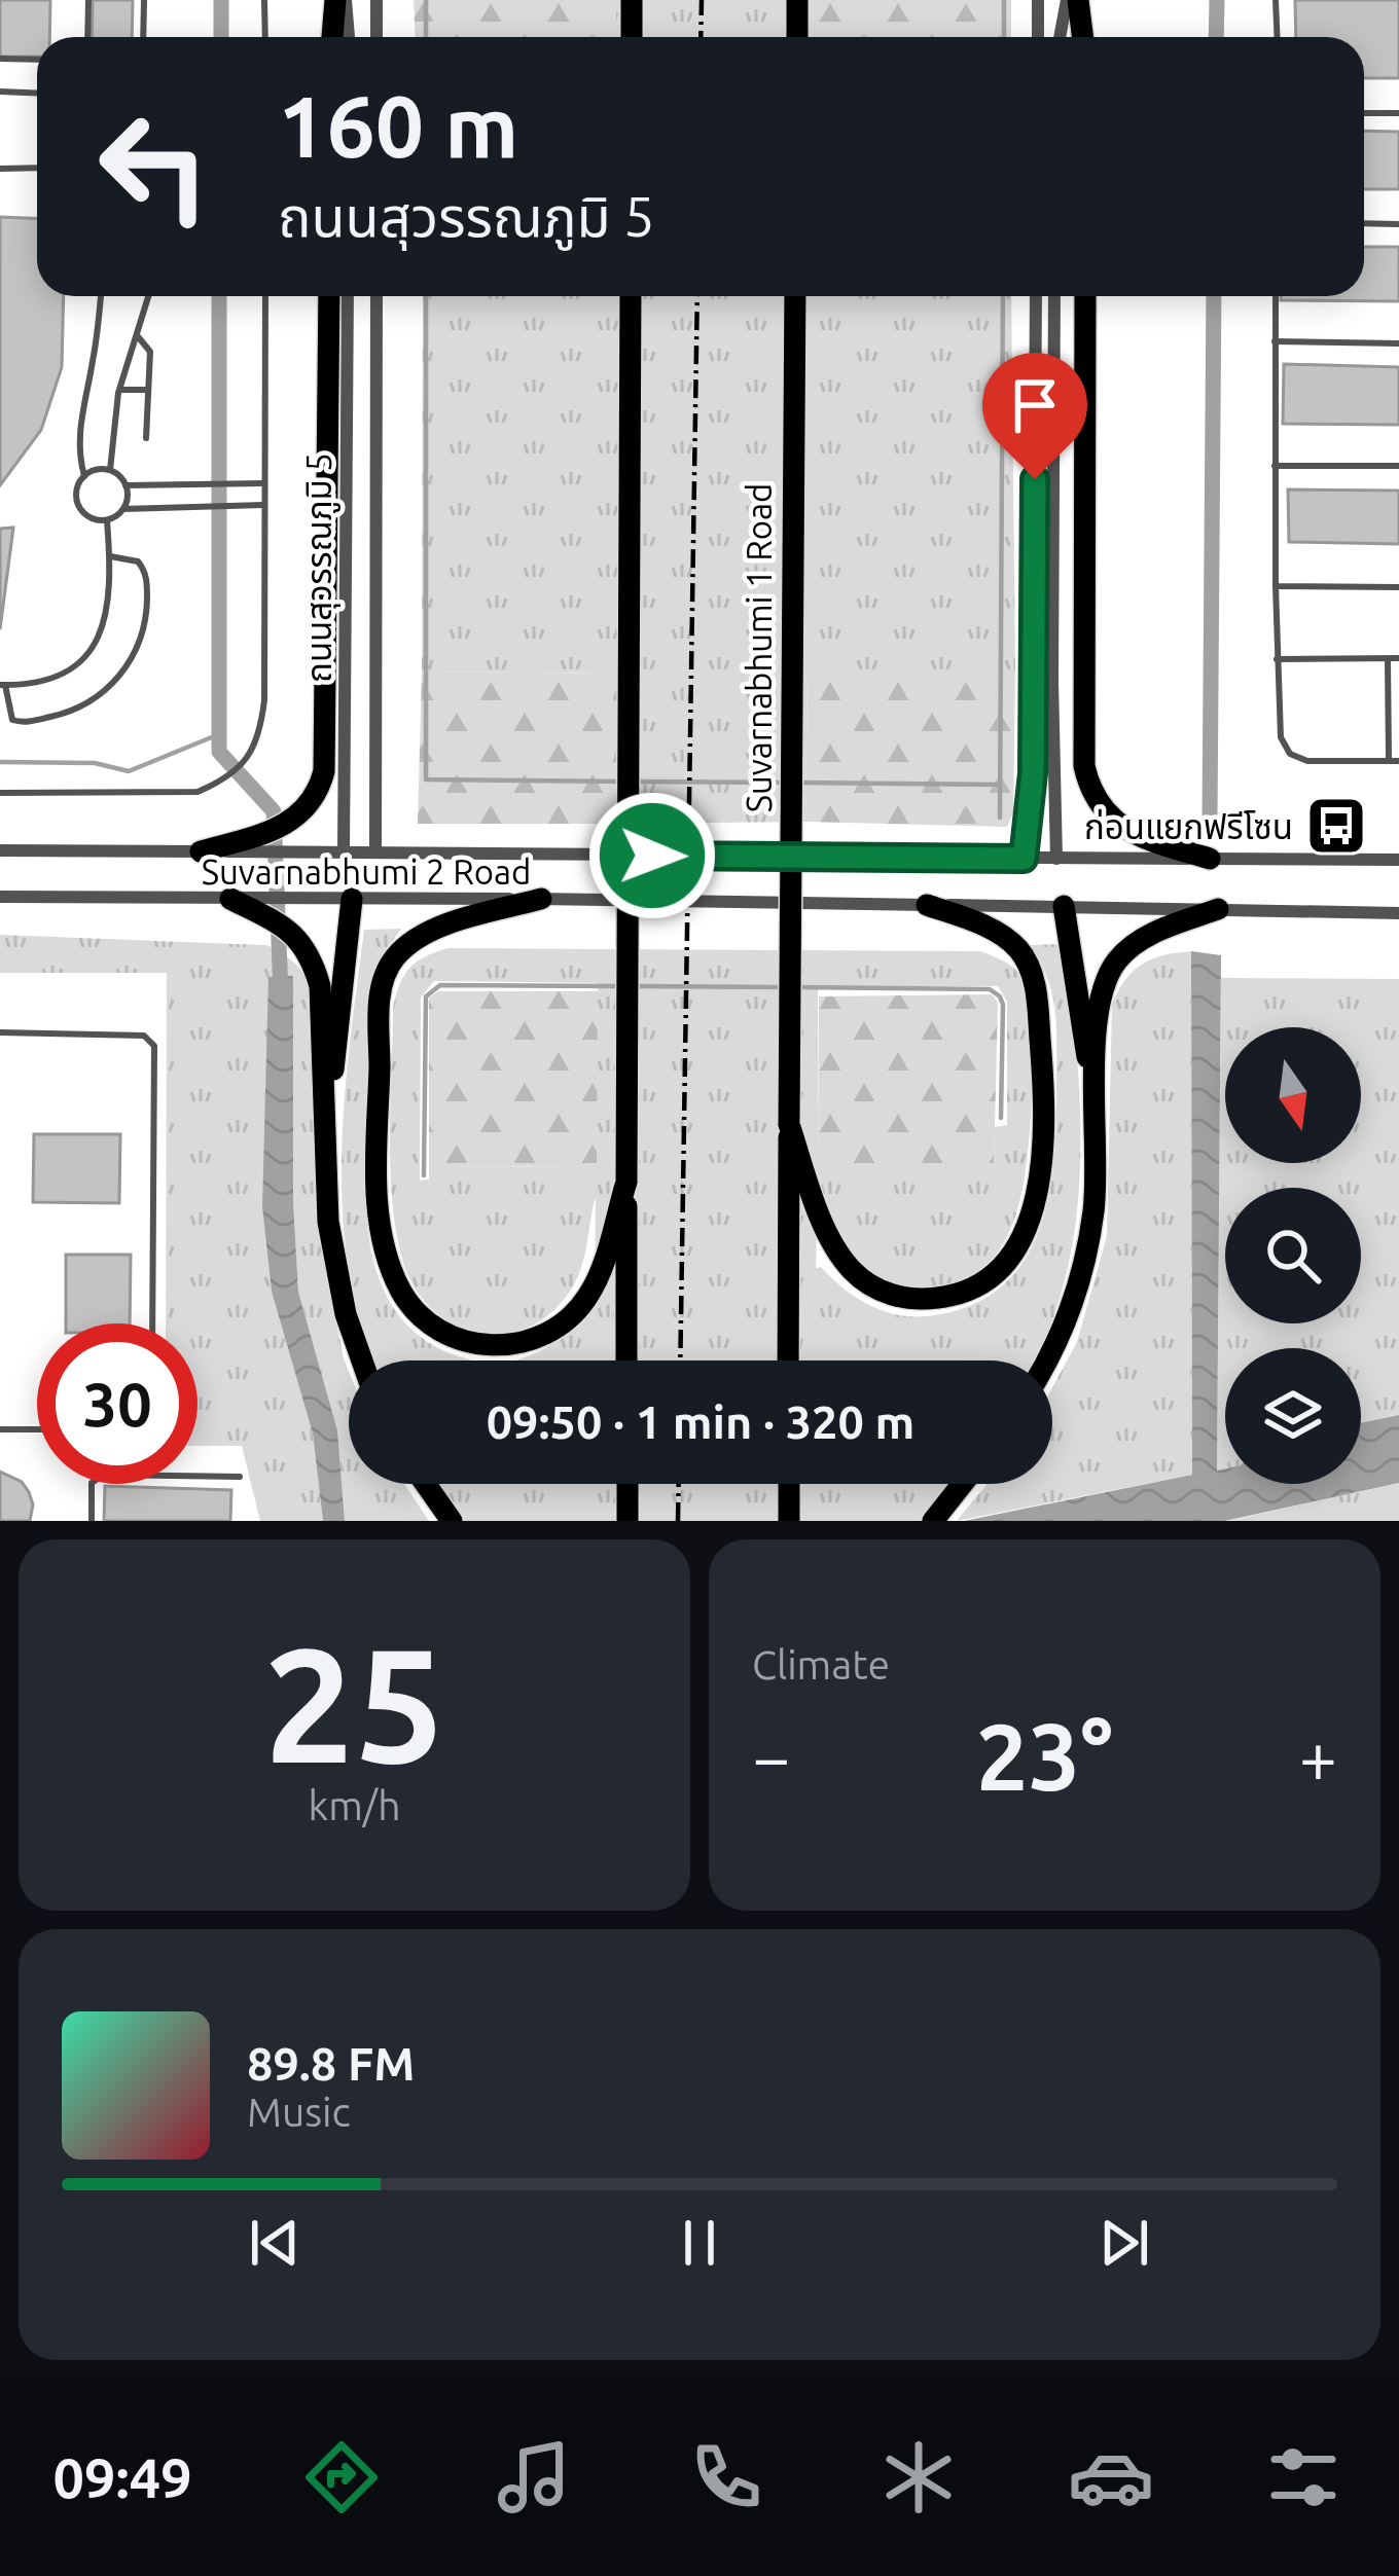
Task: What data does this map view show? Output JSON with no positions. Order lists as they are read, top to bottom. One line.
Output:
{"streets":{"highway":["Suvarnabhumi 1 Road"],"street":["ถนนสุวรรณภูมิ 5","Suvarnabhumi 2 Road"]},"crossings":[["ถนนสุวรรณภูมิ 5","Suvarnabhumi 2 Road"]],"places":{"bus stop":["ก่อนแยกฟรีโซน"]},"north":"bottom","page":{"turn":["160 m","ถนนสุวรรณภูมิ 5"],"limit":"30","trip":"09:50 · 1 min · 320 m","tile":[["25","km/h"],"Climate"],"heat":["−","23°","+"],"song":["89.8 FM","Music"],"tabs":"09:49"}}
